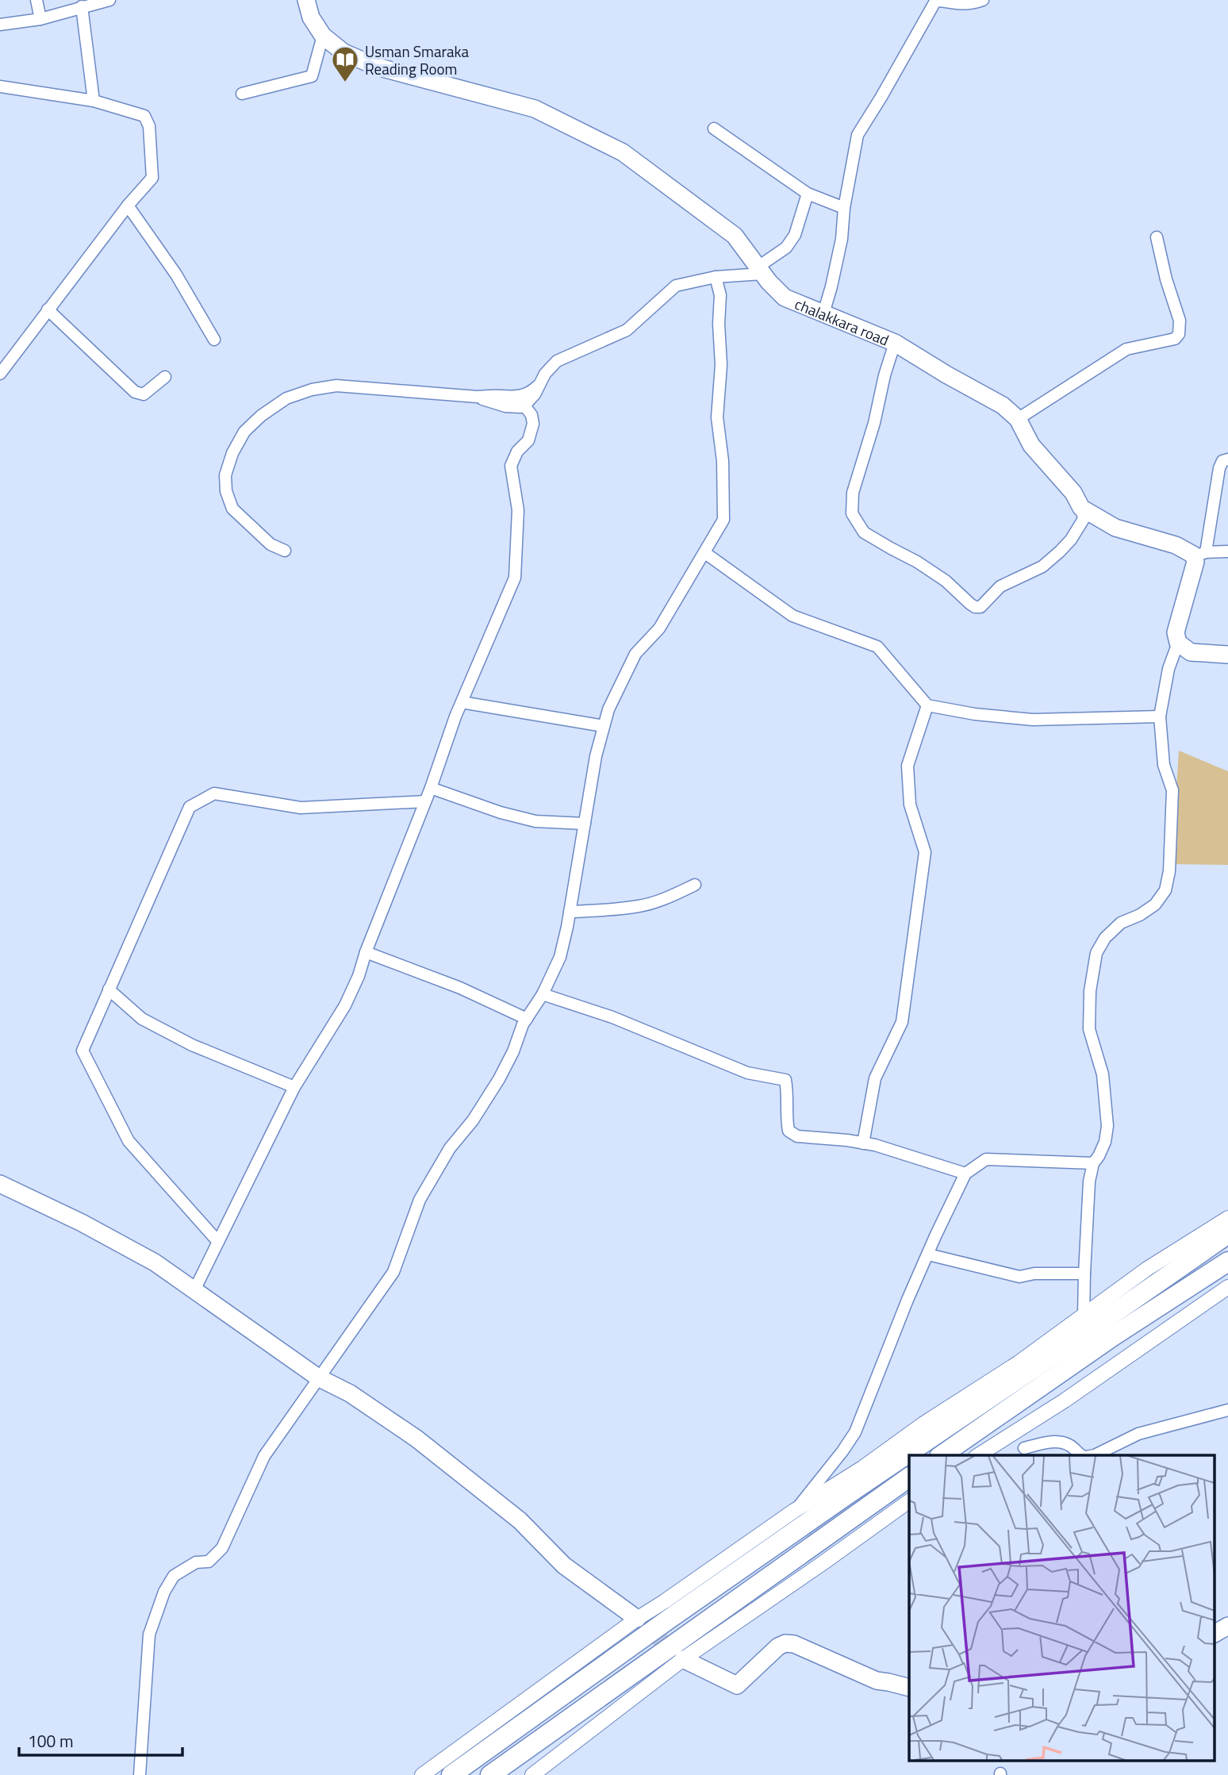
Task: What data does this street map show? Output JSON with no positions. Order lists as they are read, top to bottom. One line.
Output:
{"streets":{"main road":["chalakkara road"]},"places":{"library":["Usman Smaraka Reading Room"]},"scale_bar":"100 m"}
